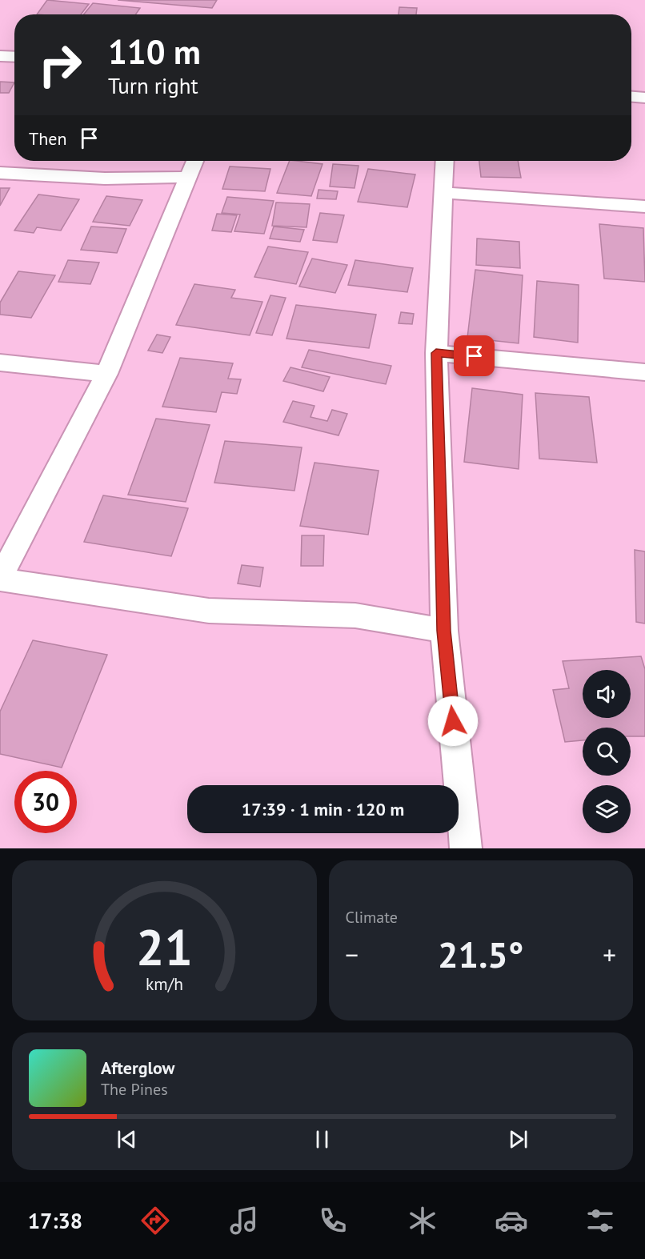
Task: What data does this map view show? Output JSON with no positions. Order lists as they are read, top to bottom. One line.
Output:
{"page":{"turn":["110 m","Turn right"],"then":"Then","limit":"30","trip":"17:39 · 1 min · 120 m","tile":"Climate","heat":["−","21.5°","+"],"song":["Afterglow","The Pines"],"tabs":"17:38","gauge":["21","km/h"]}}
